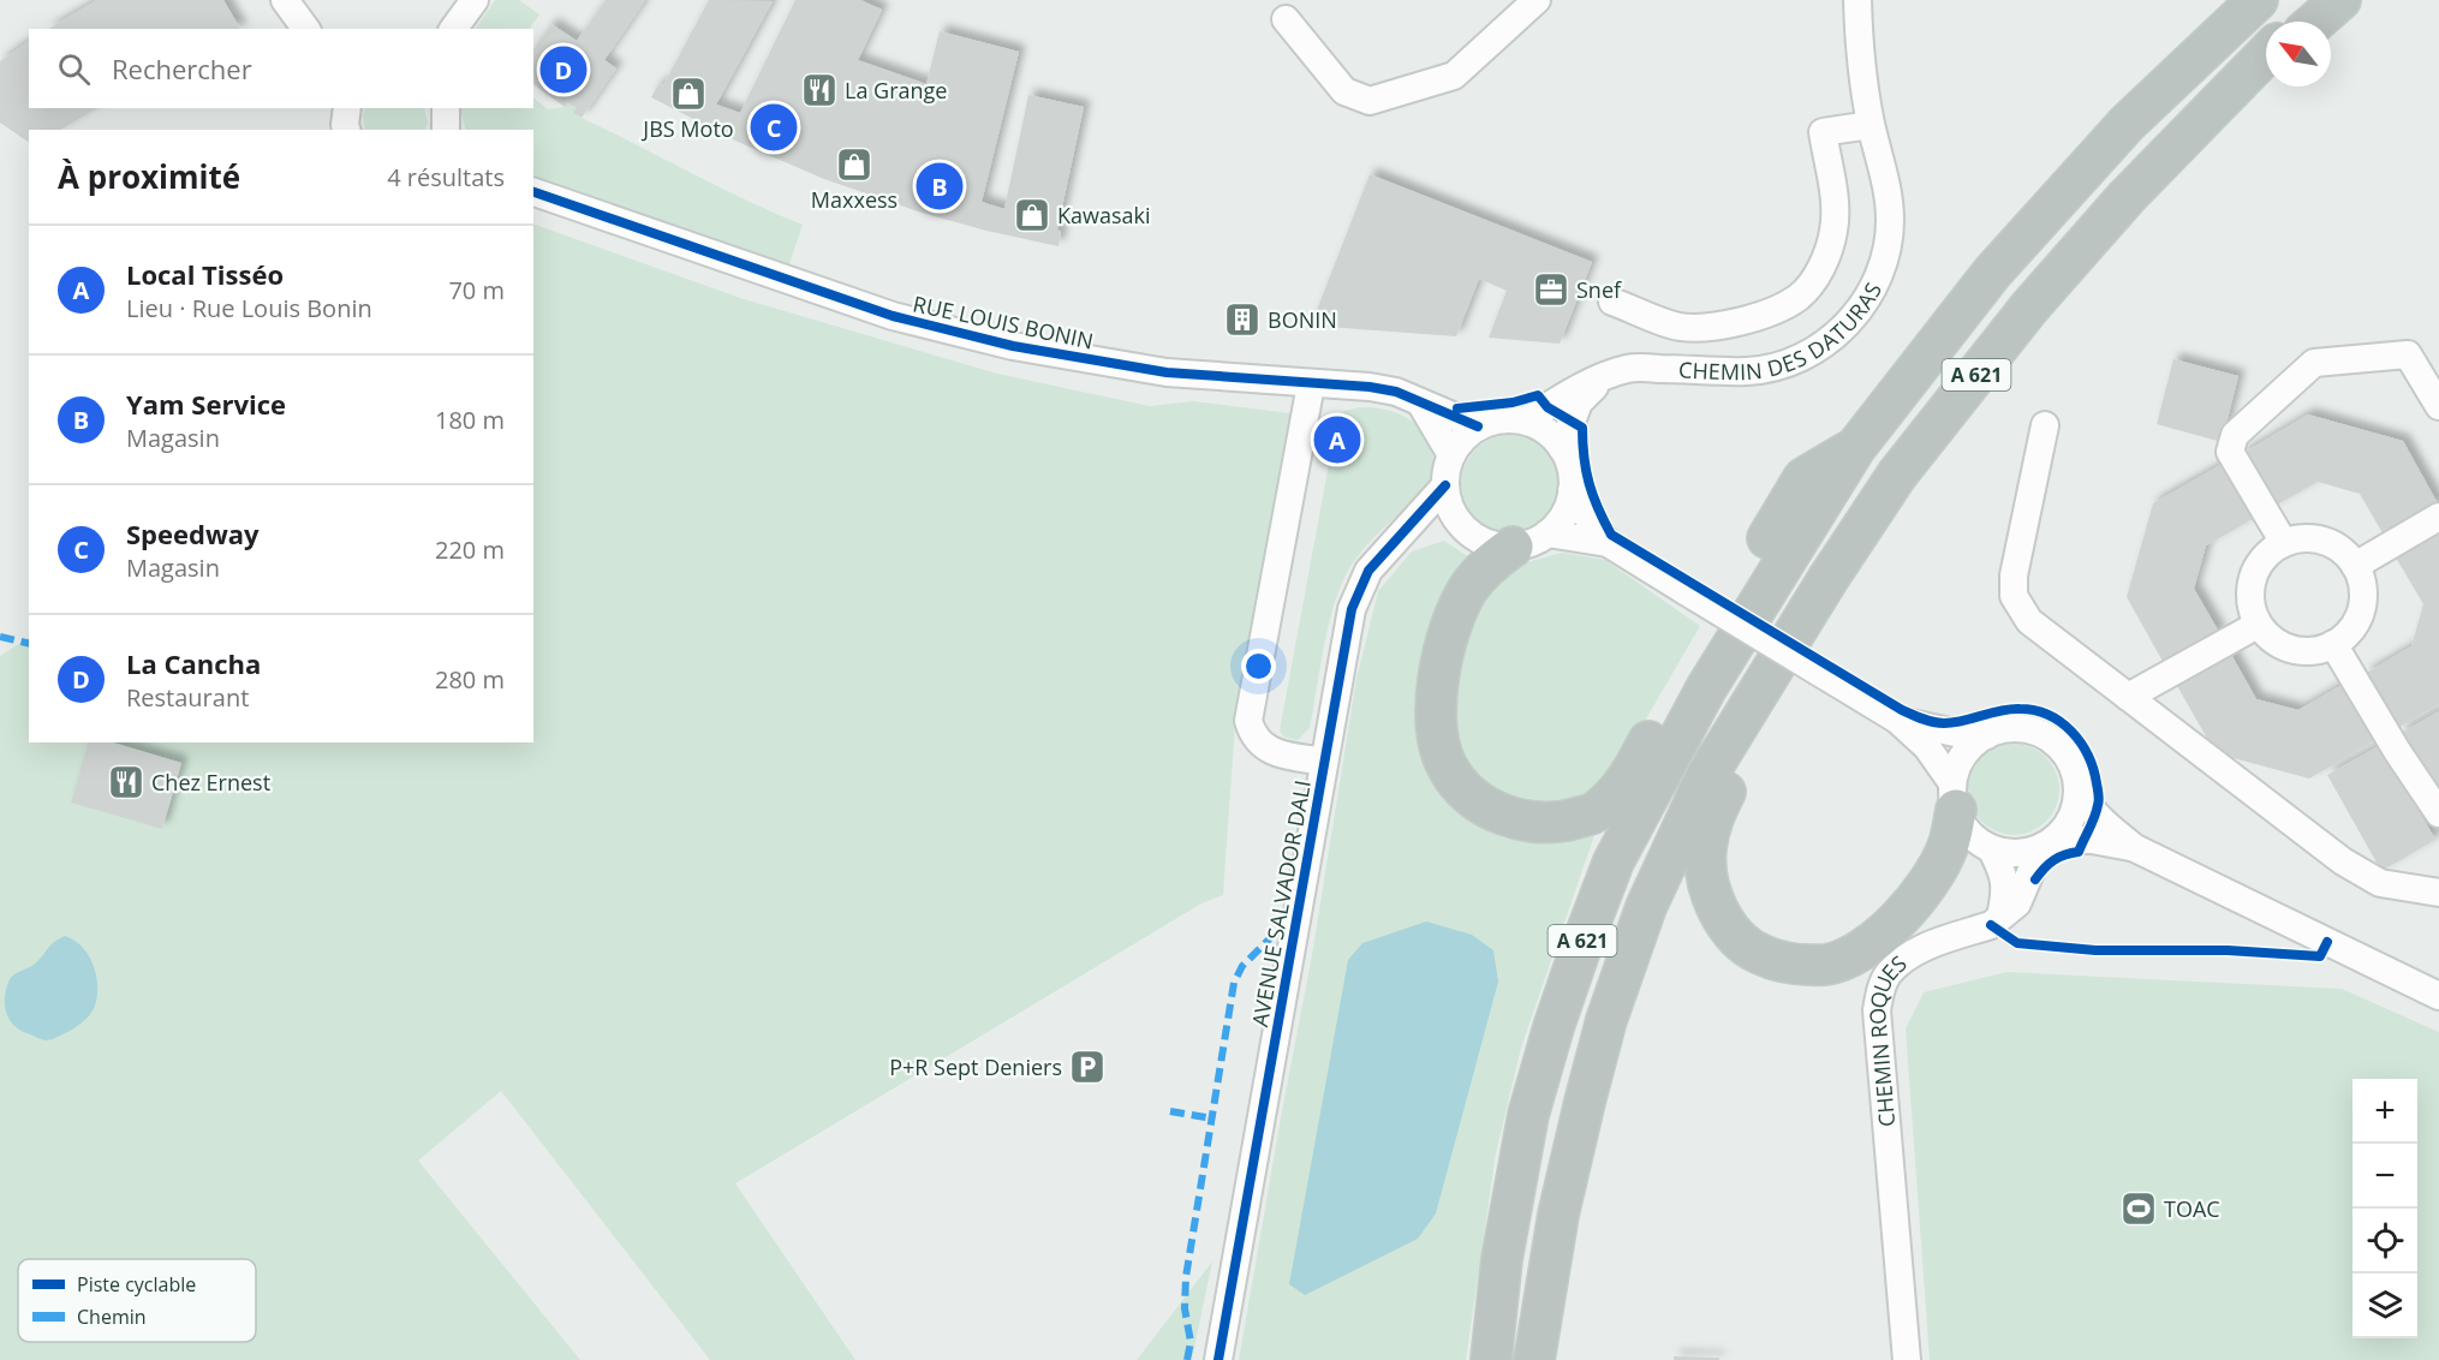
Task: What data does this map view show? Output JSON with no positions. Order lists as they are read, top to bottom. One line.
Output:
{"streets":{"highway":["A 621"],"street":["CHEMIN DES DATURAS","RUE LOUIS BONIN","AVENUE SALVADOR DALI","CHEMIN ROQUES"]},"crossings":[["CHEMIN DES DATURAS","RUE LOUIS BONIN"],["CHEMIN DES DATURAS","AVENUE SALVADOR DALI"],["RUE LOUIS BONIN","AVENUE SALVADOR DALI"]],"places":{"restaurant":["La Grange","Chez Ernest"],"shop":["JBS Moto","Maxxess","Kawasaki"],"office":["Snef"],"building":["BONIN"],"parking":["P+R Sept Deniers"],"sports":["TOAC"]},"legend":["Piste cyclable","Chemin"],"north":"top left","page":{"search":"Rechercher","pins":["D","C","B","A"],"heading":["À proximité","4 résultats"],"list":[{"mark":"A","name":"Local Tisséo","note":"Lieu · Rue Louis Bonin","value":"70 m"},{"mark":"B","name":"Yam Service","note":"Magasin","value":"180 m"},{"mark":"C","name":"Speedway","note":"Magasin","value":"220 m"},{"mark":"D","name":"La Cancha","note":"Restaurant","value":"280 m"}],"map_buttons":["+","−"]}}
